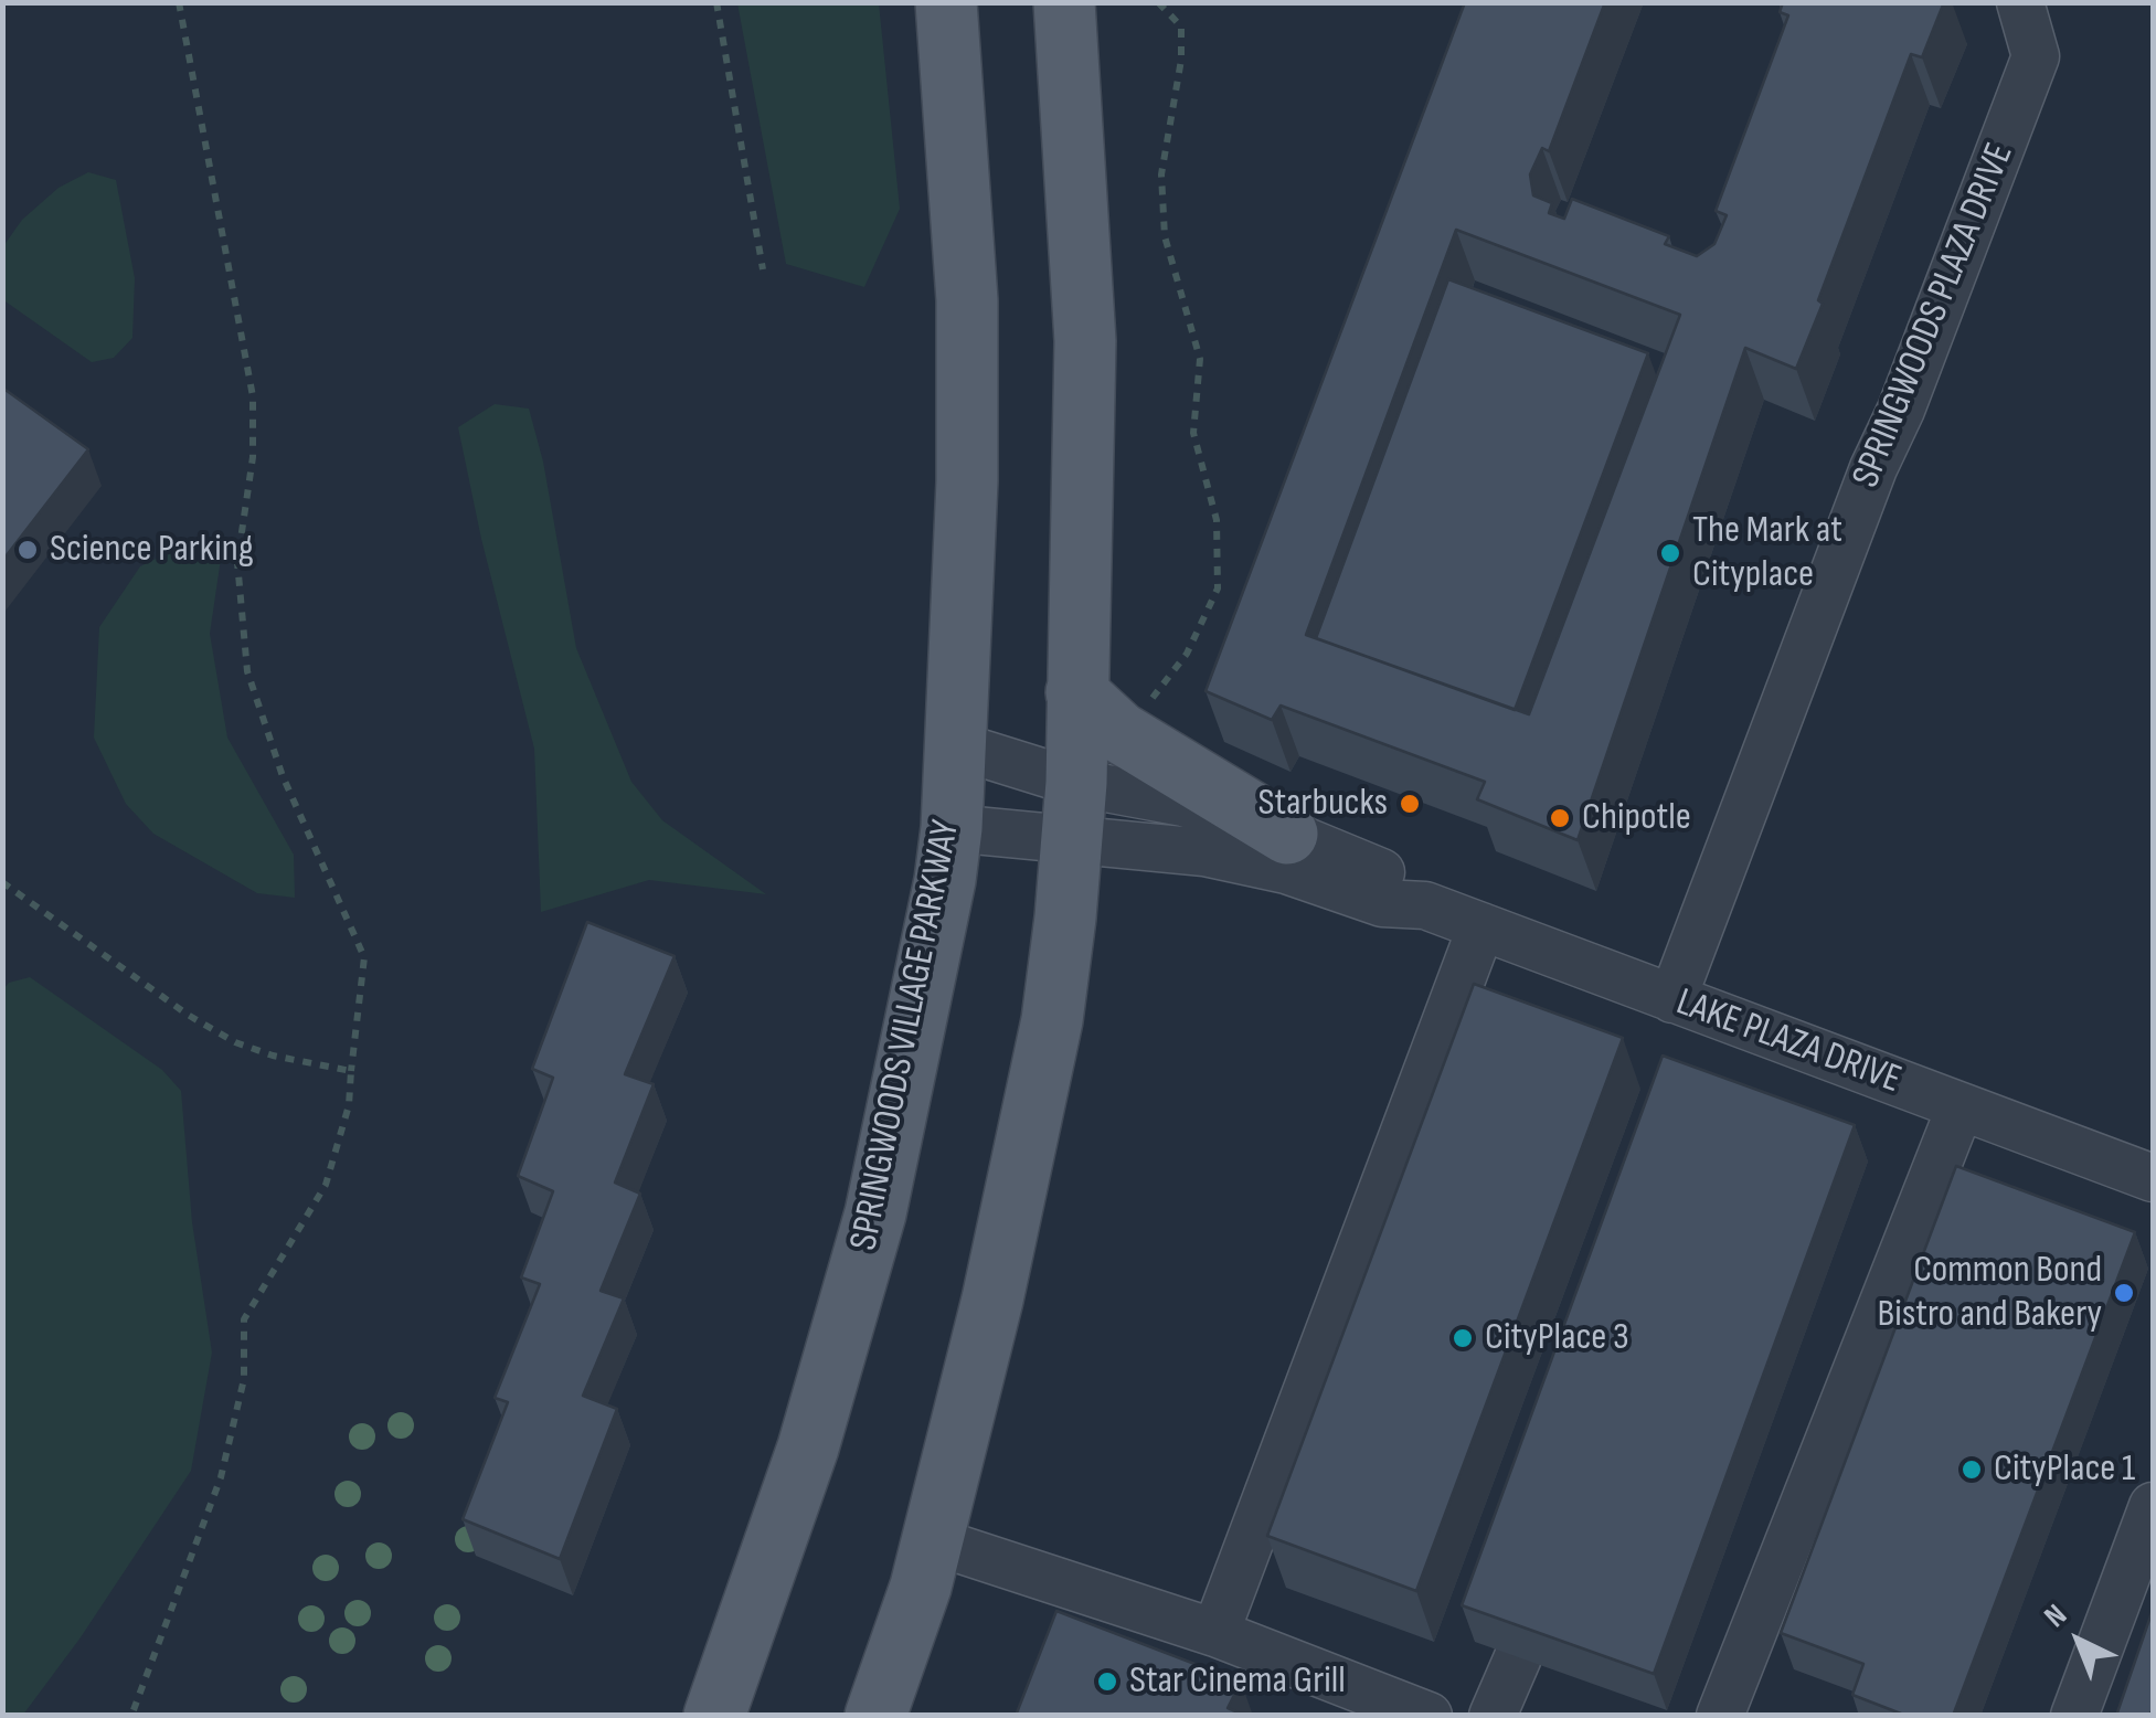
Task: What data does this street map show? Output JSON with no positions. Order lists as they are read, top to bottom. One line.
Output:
{"streets":{"main road":["SPRINGWOODS VILLAGE PARKWAY"],"street":["SPRINGWOODS PLAZA DRIVE","LAKE PLAZA DRIVE"]},"crossings":[["SPRINGWOODS PLAZA DRIVE","LAKE PLAZA DRIVE"],["SPRINGWOODS VILLAGE PARKWAY","LAKE PLAZA DRIVE"]],"places":["Science Parking","The Mark at Cityplace","Starbucks","Chipotle","Common Bond Bistro and Bakery","CityPlace 3","CityPlace 1","Star Cinema Grill"],"north":"top left"}
